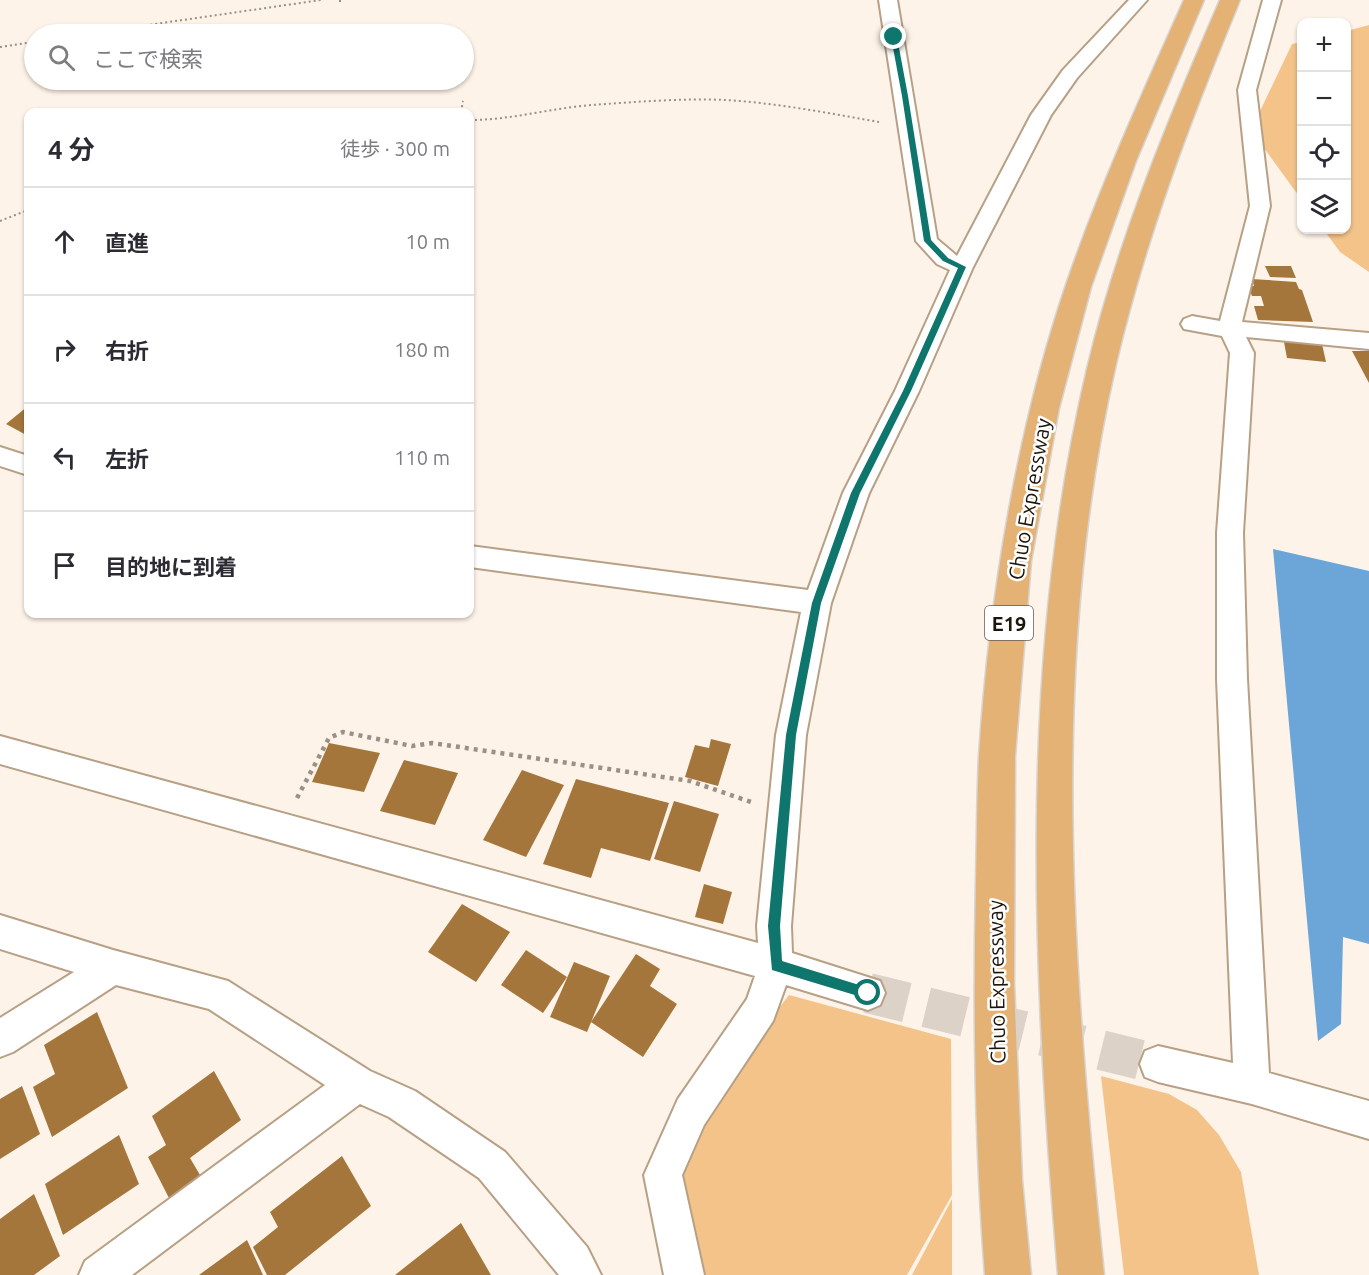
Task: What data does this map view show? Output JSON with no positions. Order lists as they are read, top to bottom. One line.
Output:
{"streets":{"highway":["Chuo Expressway","E19"]},"page":{"map_buttons":["+","−"],"search":"ここで検索","heading":["4 分","徒歩 · 300 m"],"list":[["直進","10 m"],["右折","180 m"],["左折","110 m"],"目的地に到着"]}}
